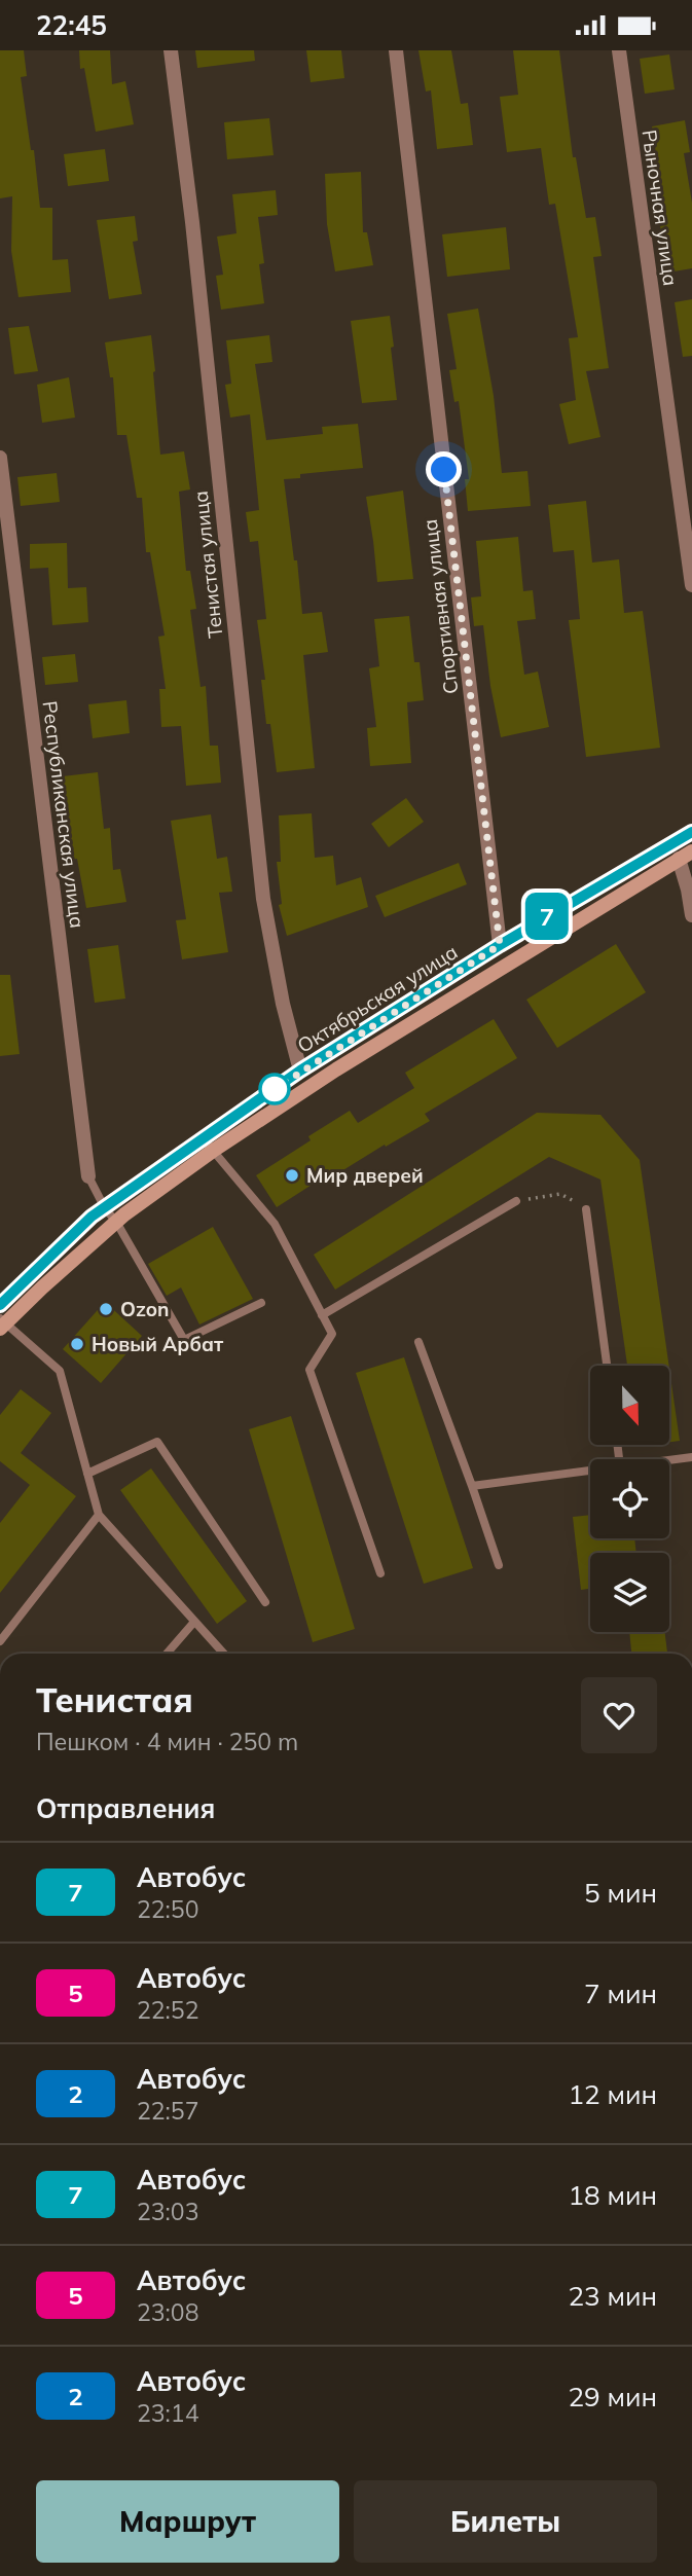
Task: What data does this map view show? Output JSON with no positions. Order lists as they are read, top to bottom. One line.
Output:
{"streets":{"main road":["Октябрьская улица"],"street":["Рыночная улица","Тенистая улица","Спортивная улица","Республиканская улица"]},"crossings":[["Тенистая улица","Октябрьская улица"],["Спортивная улица","Октябрьская улица"]],"places":["Мир дверей","Ozon","Новый Арбат"],"lines":["bus line 7"],"north":"bottom","page":{"status":"22:45","on_map":"7","heading":[["Тенистая","Пешком · 4 мин · 250 m"],"Отправления"],"list":[{"mark":"7","name":"Автобус","note":"22:50","value":"5 мин"},{"mark":"5","name":"Автобус","note":"22:52","value":"7 мин"},{"mark":"2","name":"Автобус","note":"22:57","value":"12 мин"},{"mark":"7","name":"Автобус","note":"23:03","value":"18 мин"},{"mark":"5","name":"Автобус","note":"23:08","value":"23 мин"},{"mark":"2","name":"Автобус","note":"23:14","value":"29 мин"}],"buttons":["Маршрут","Билеты"]}}
